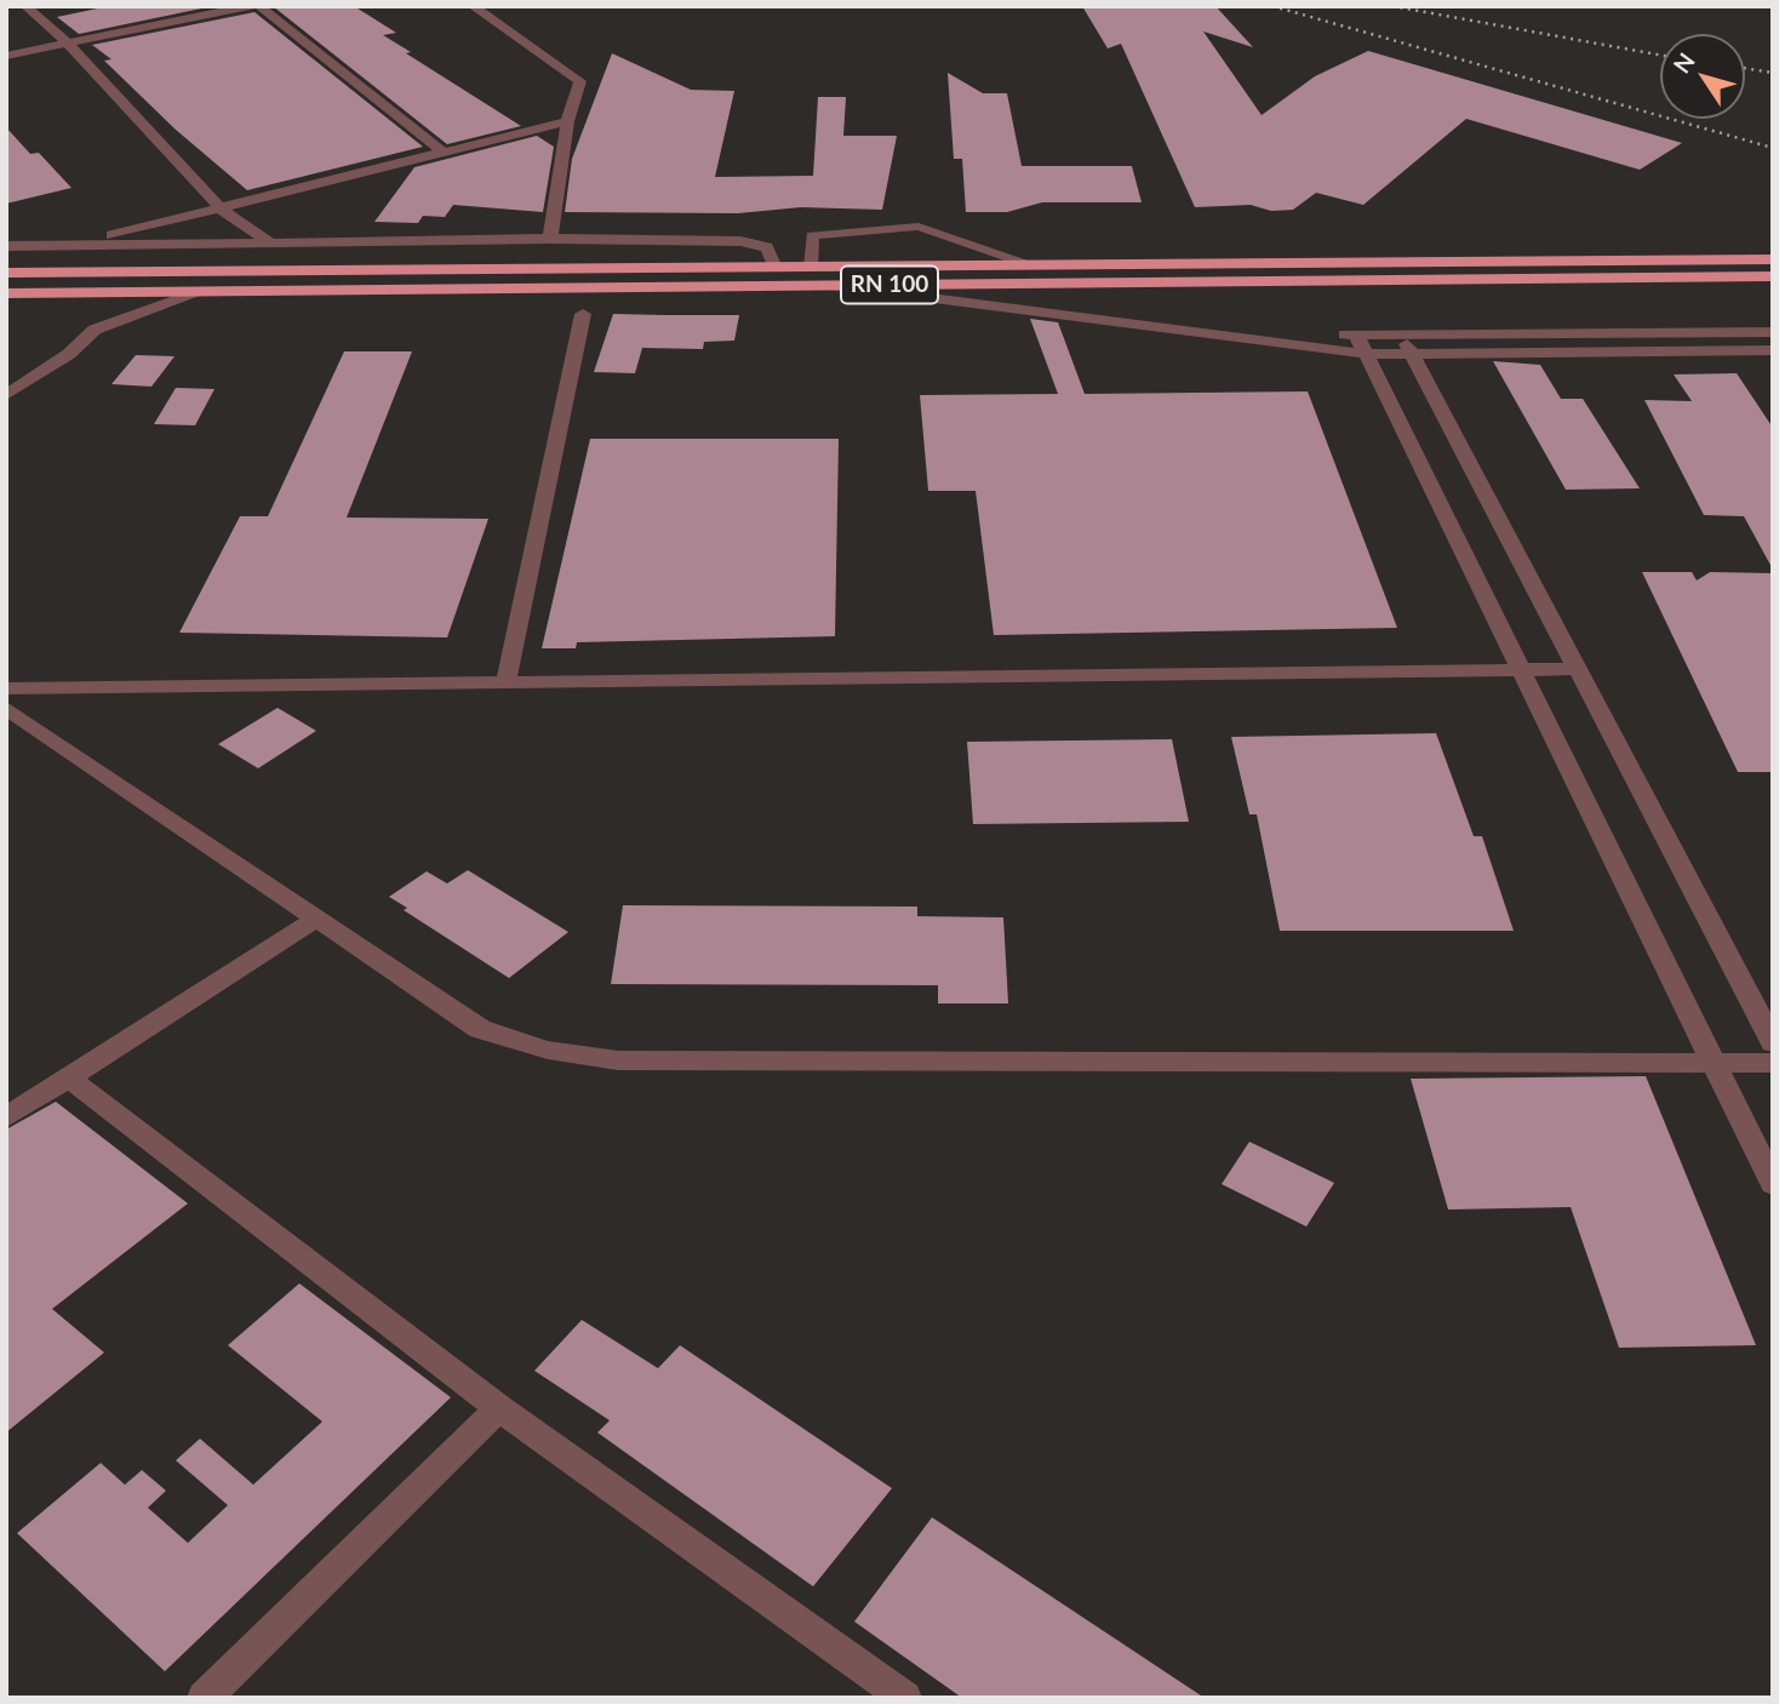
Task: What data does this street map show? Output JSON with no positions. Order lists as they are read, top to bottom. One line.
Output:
{"streets":{"highway":["RN 100"]},"north":"top left"}
